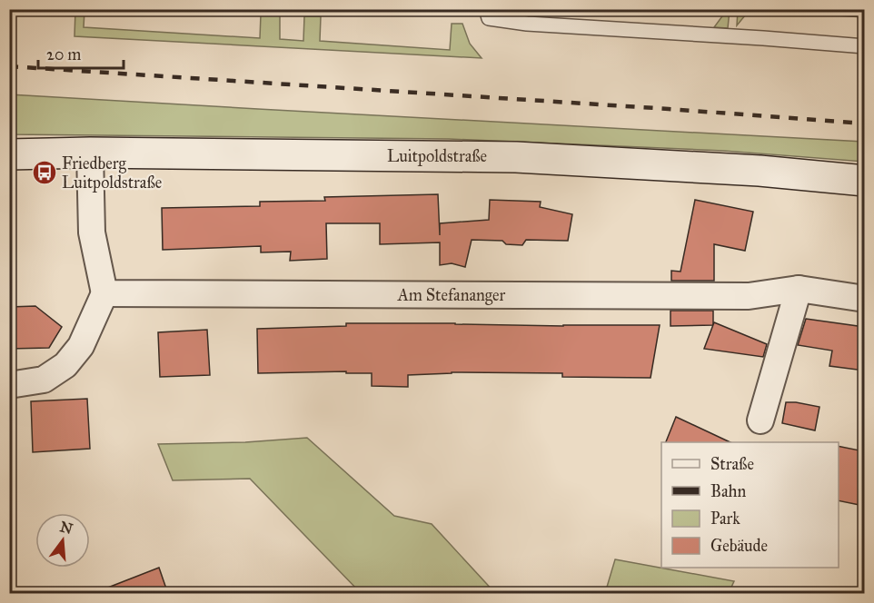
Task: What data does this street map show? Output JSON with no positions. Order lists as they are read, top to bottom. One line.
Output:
{"streets":{"street":["Luitpoldstraße","Am Stefananger"]},"places":{"bus stop":["Friedberg Luitpoldstraße"]},"legend":["Straße","Bahn","Park","Gebäude"],"scale_bar":"20 m","north":"top"}
